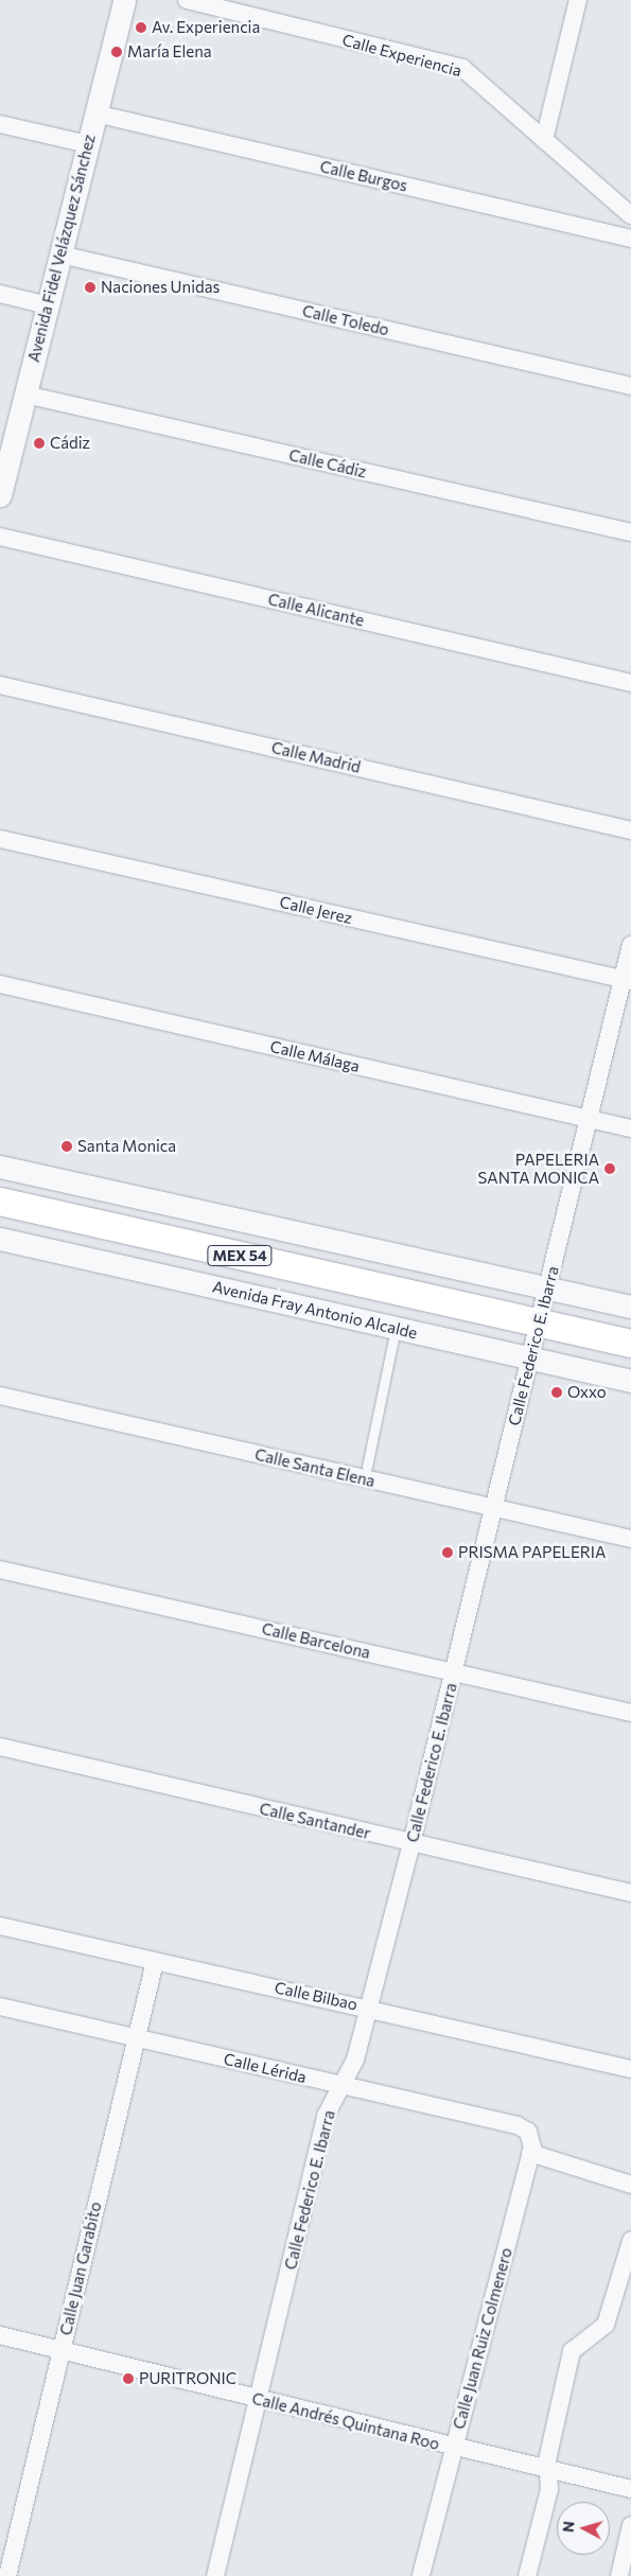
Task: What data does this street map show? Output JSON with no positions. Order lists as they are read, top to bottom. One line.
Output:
{"streets":{"main road":["MEX 54"],"street":["Calle Experiencia","Calle Burgos","Avenida Fidel Velázquez Sánchez","Calle Toledo","Calle Cádiz","Calle Alicante","Calle Madrid","Calle Jerez","Calle Málaga","Avenida Fray Antonio Alcalde","Calle Federico E. Ibarra","Calle Santa Elena","Calle Barcelona","Calle Santander","Calle Bilbao","Calle Lérida","Calle Juan Garabito","Calle Juan Ruiz Colmenero","Calle Andrés Quintana Roo"]},"crossings":[["Calle Burgos","Avenida Fidel Velázquez Sánchez"],["Avenida Fidel Velázquez Sánchez","Calle Toledo"],["Avenida Fidel Velázquez Sánchez","Calle Cádiz"],["Calle Jerez","Calle Federico E. Ibarra"],["Calle Málaga","Calle Federico E. Ibarra"],["MEX 54","Calle Federico E. Ibarra"],["Avenida Fray Antonio Alcalde","Calle Federico E. Ibarra"],["Calle Federico E. Ibarra","Calle Santa Elena"],["Calle Federico E. Ibarra","Calle Barcelona"],["Calle Federico E. Ibarra","Calle Santander"],["Calle Federico E. Ibarra","Calle Bilbao"],["Calle Federico E. Ibarra","Calle Lérida"],["Calle Federico E. Ibarra","Calle Andrés Quintana Roo"],["Calle Bilbao","Calle Juan Garabito"],["Calle Lérida","Calle Juan Garabito"],["Calle Lérida","Calle Juan Ruiz Colmenero"],["Calle Juan Garabito","Calle Andrés Quintana Roo"],["Calle Juan Ruiz Colmenero","Calle Andrés Quintana Roo"]],"places":["Av. Experiencia","María Elena","Naciones Unidas","Cádiz","Santa Monica","PAPELERIA SANTA MONICA","Oxxo","PRISMA PAPELERIA","PURITRONIC"],"north":"left"}
